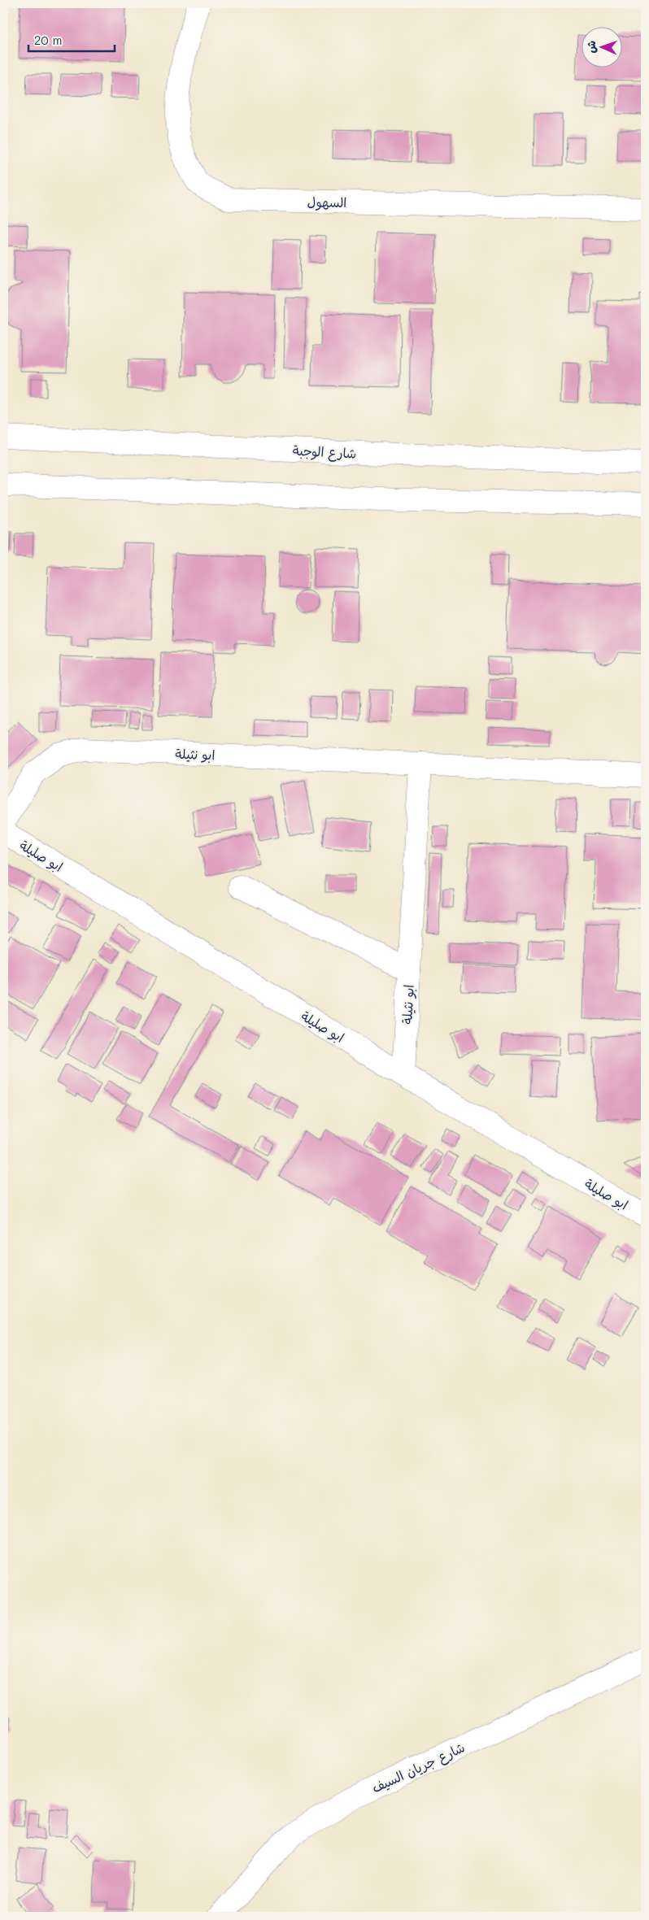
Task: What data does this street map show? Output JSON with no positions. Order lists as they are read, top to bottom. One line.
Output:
{"streets":{"street":["السهول","شارع الوجبة","ابو نثيلة","ابو صليلة","شارع جريان السيف"]},"crossings":[["ابو نثيلة","ابو صليلة"]],"scale_bar":"20 m","north":"left"}
